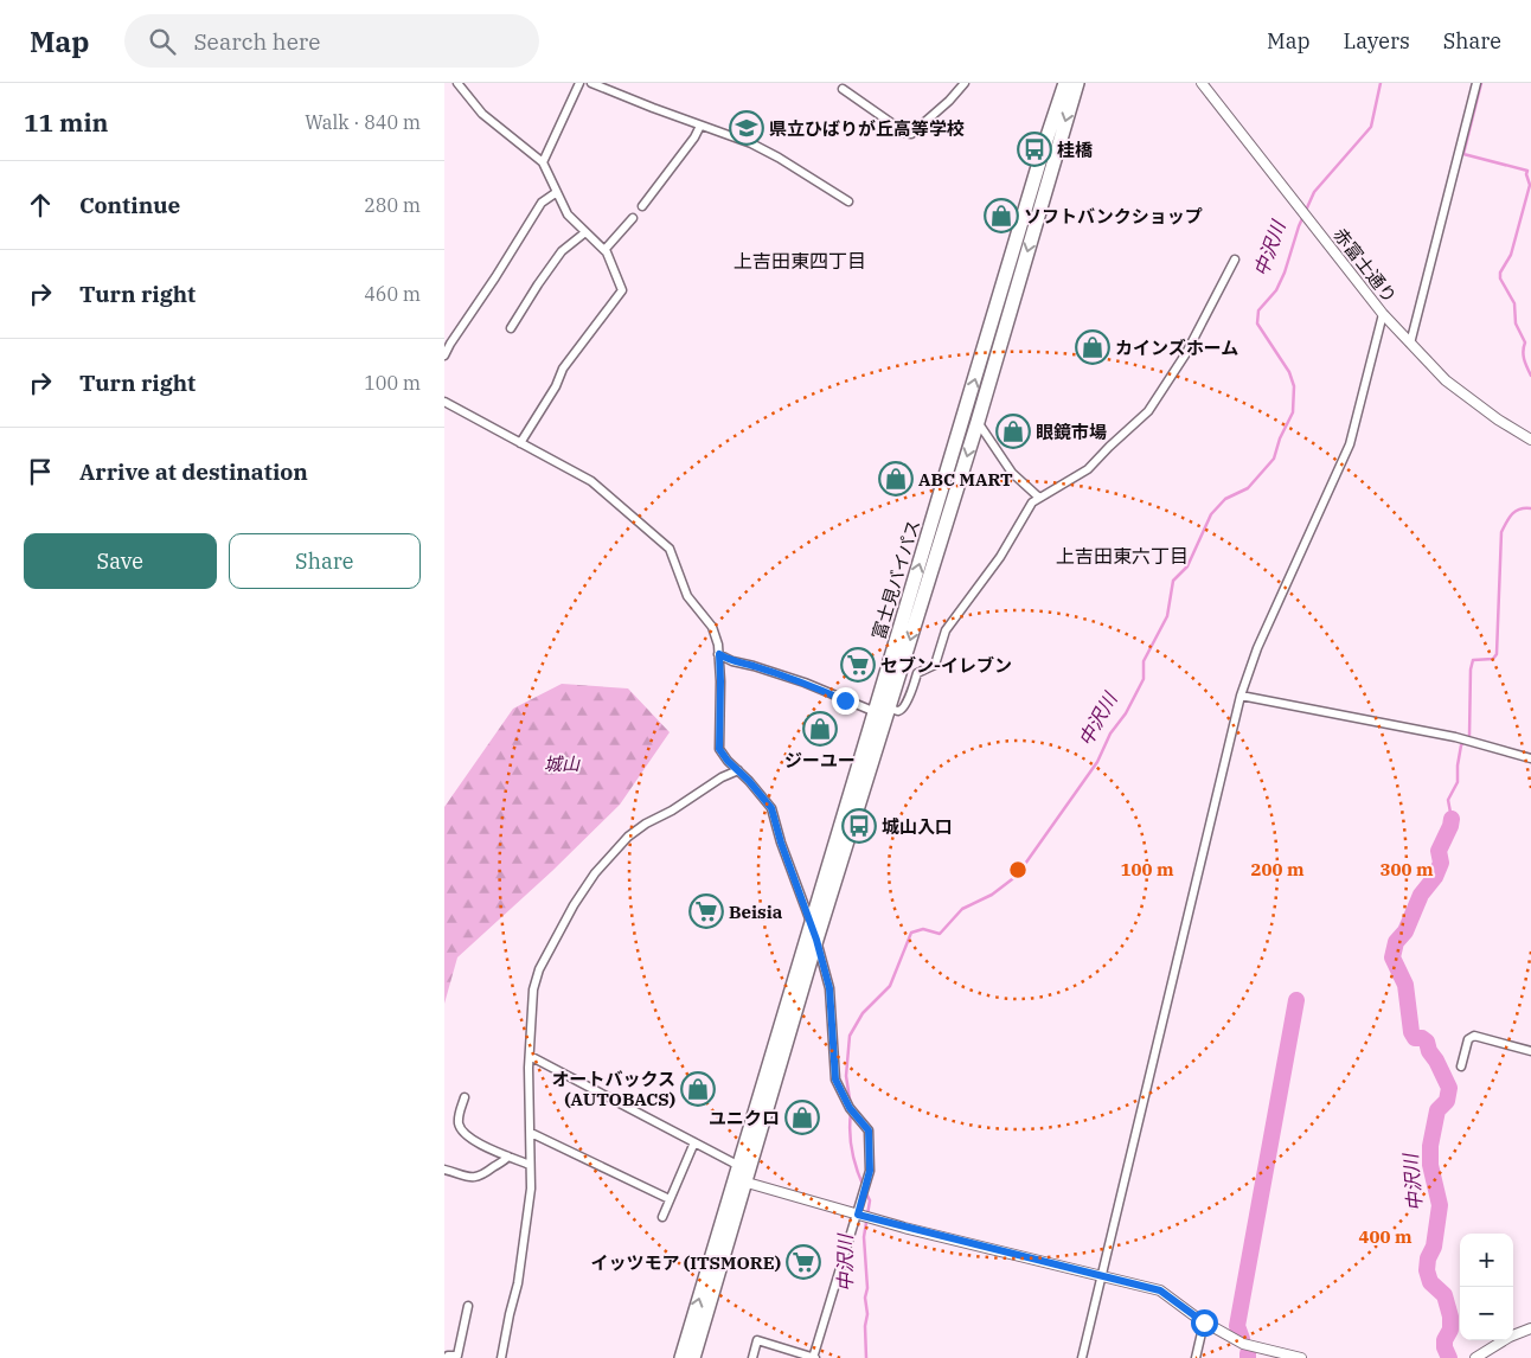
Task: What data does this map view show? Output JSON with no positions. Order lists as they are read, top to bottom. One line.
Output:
{"streets":{"highway":["富士見バイパス"],"street":["赤富士通り"]},"districts":["上吉田東四丁目","上吉田東六丁目"],"water":["中沢川"],"parks":["城山"],"places":{"school or university":["県立ひばりが丘高等学校"],"bus stop":["桂橋","城山入口"],"shop":["ソフトバンクショップ","カインズホーム","眼鏡市場","ABC MART","ジーユー","オートバックス (AUTOBACS)","ユニクロ"],"supermarket":["セブン-イレブン","Beisia","イッツモア (ITSMORE)"]},"page":{"header":"Map","search":"Search here","nav":["Map","Layers","Share"],"heading":["11 min","Walk · 840 m"],"list":[["Continue","280 m"],["Turn right","460 m"],["Turn right","100 m"],"Arrive at destination"],"buttons":["Save","Share"],"map_buttons":["+","−"]},"rings":["100 m","200 m","300 m","400 m"]}
